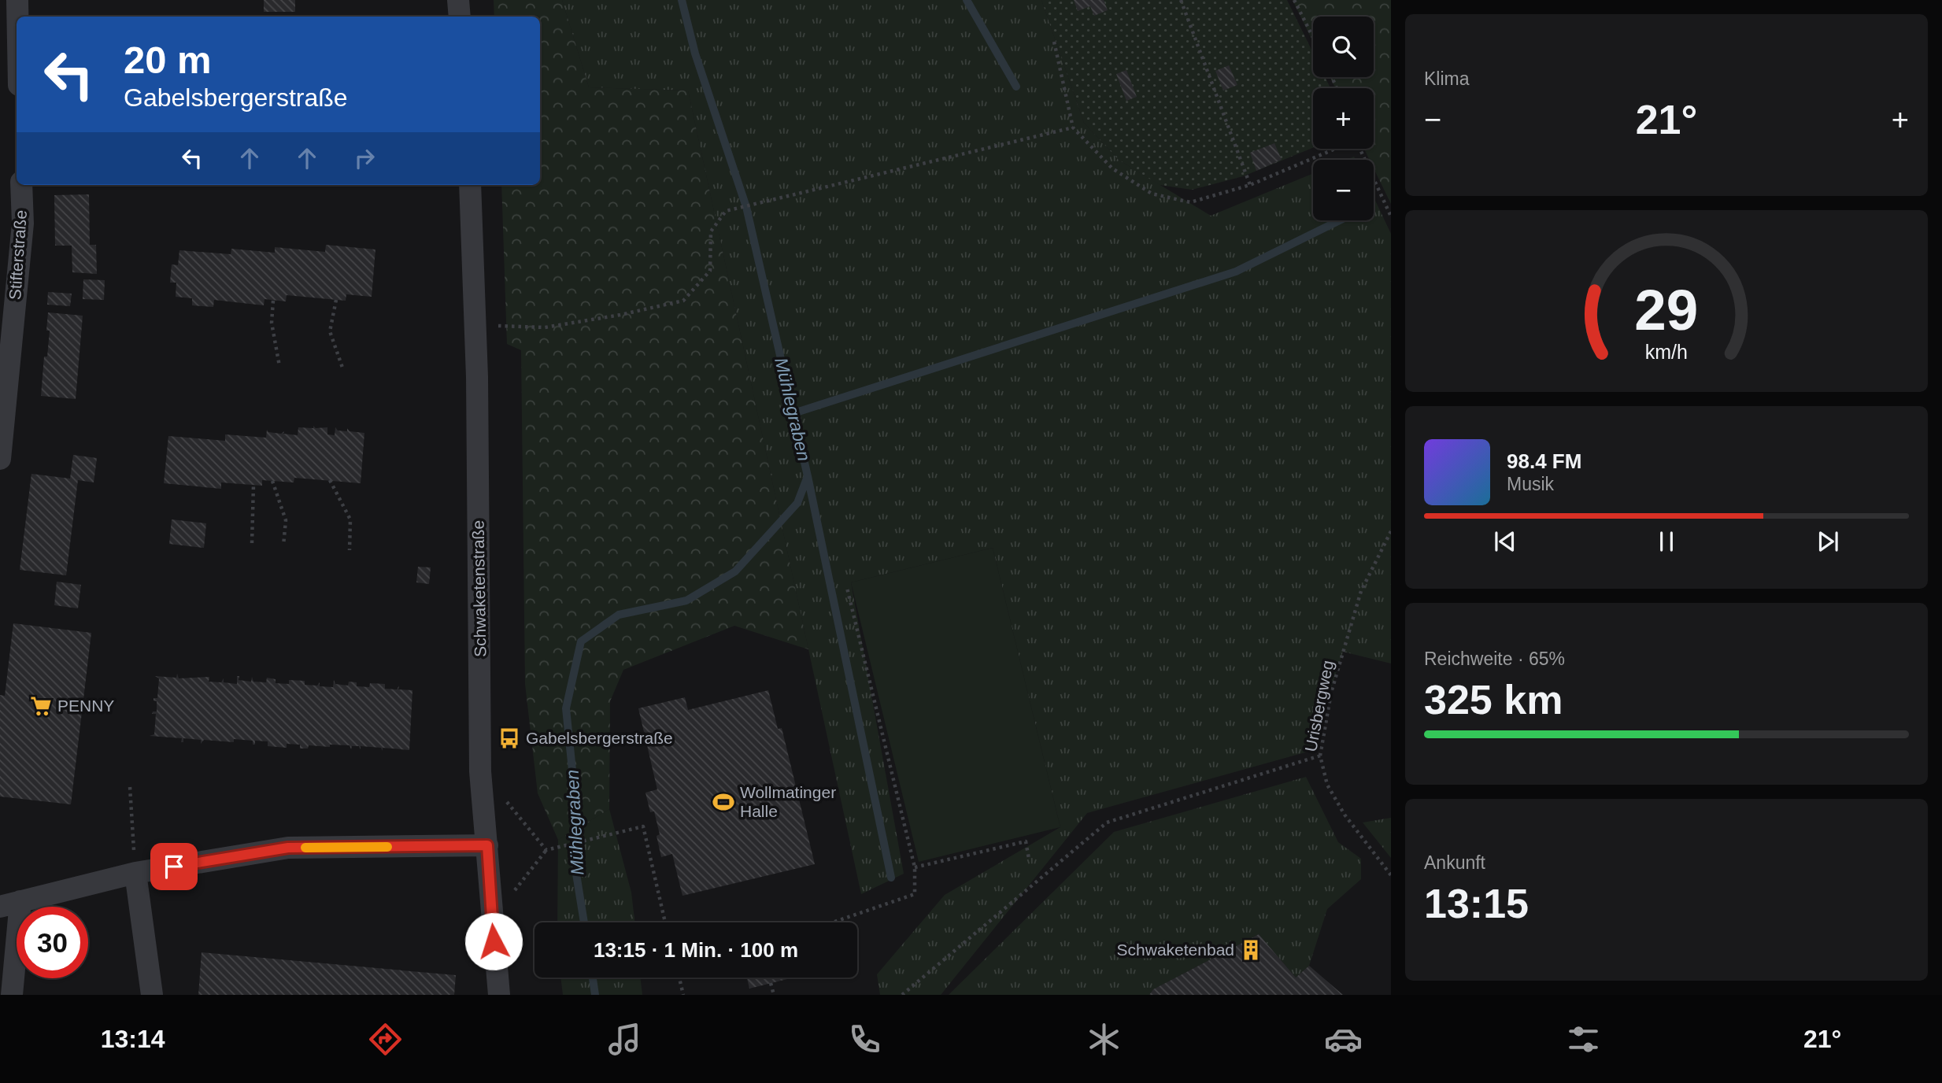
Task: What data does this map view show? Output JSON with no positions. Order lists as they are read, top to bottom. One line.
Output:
{"streets":{"street":["Stifterstraße","Schwaketenstraße"],"path":["Urisbergweg"]},"water":["Mühlegraben"],"places":{"supermarket":["PENNY"],"bus stop":["Gabelsbergerstraße"],"sports":["Wollmatinger Halle"],"building":["Schwaketenbad"]},"page":{"tile":["Klima",["Reichweite · 65%","325 km"],["Ankunft","13:15"]],"map_buttons":["+","−"],"turn":["20 m","Gabelsbergerstraße"],"heat":["−","21°","+"],"song":["98.4 FM","Musik"],"limit":"30","trip":"13:15 · 1 Min. · 100 m","tabs":["13:14","21°"],"gauge":["29","km/h"]}}
